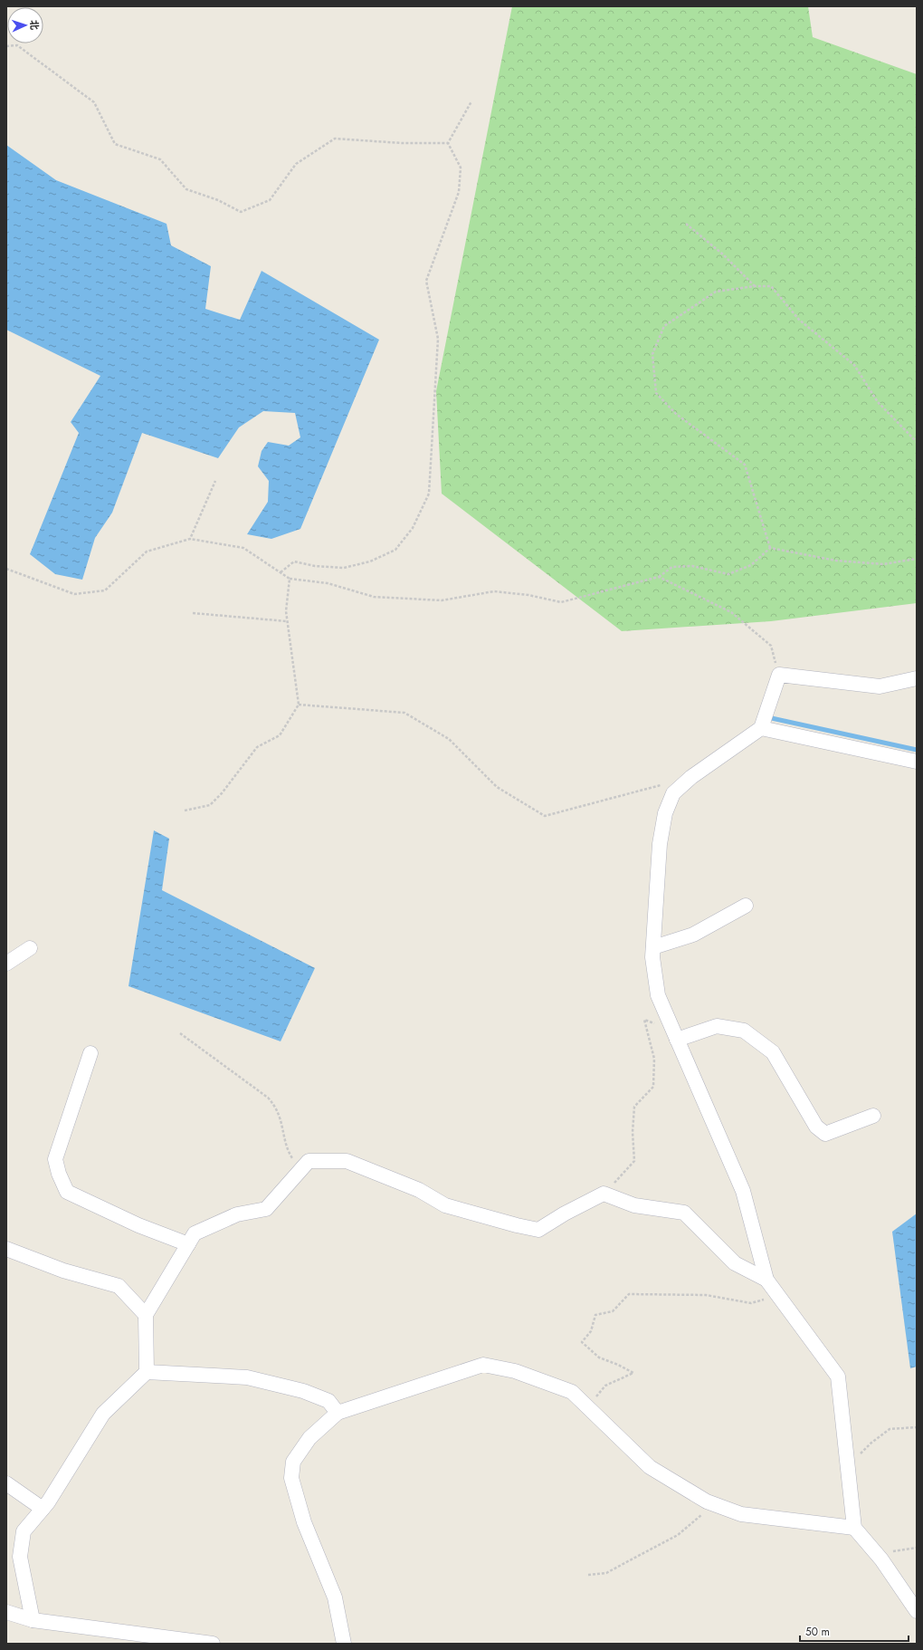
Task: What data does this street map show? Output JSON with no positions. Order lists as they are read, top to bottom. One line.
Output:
{"scale_bar":"50 m","north":"right"}
